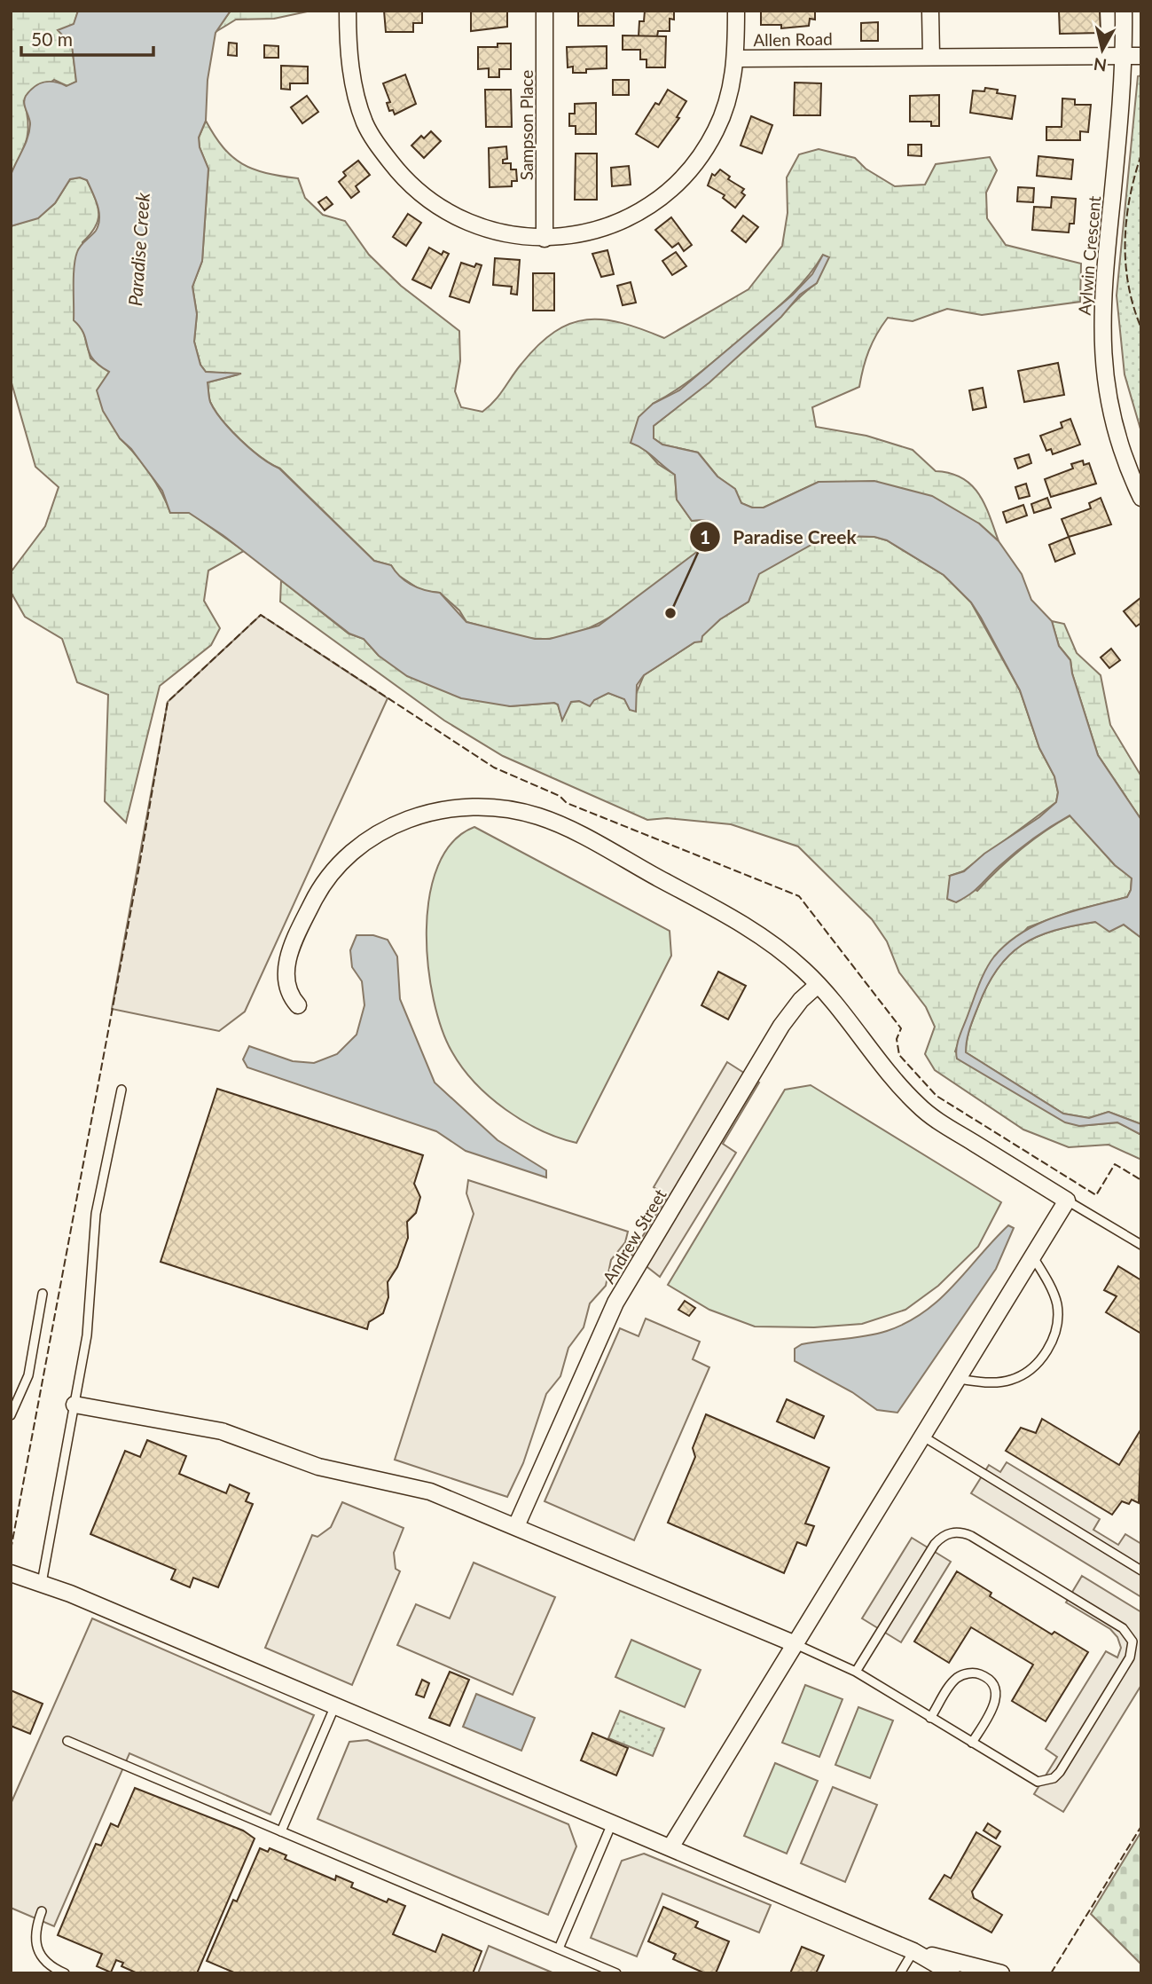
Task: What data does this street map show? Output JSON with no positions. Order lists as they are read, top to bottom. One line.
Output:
{"streets":{"street":["Allen Road","Sampson Place","Aylwin Crescent","Andrew Street"]},"crossings":[["Allen Road","Sampson Place"],["Allen Road","Aylwin Crescent"]],"water":["Paradise Creek"],"places":["Paradise Creek"],"scale_bar":"50 m","north":"bottom"}
